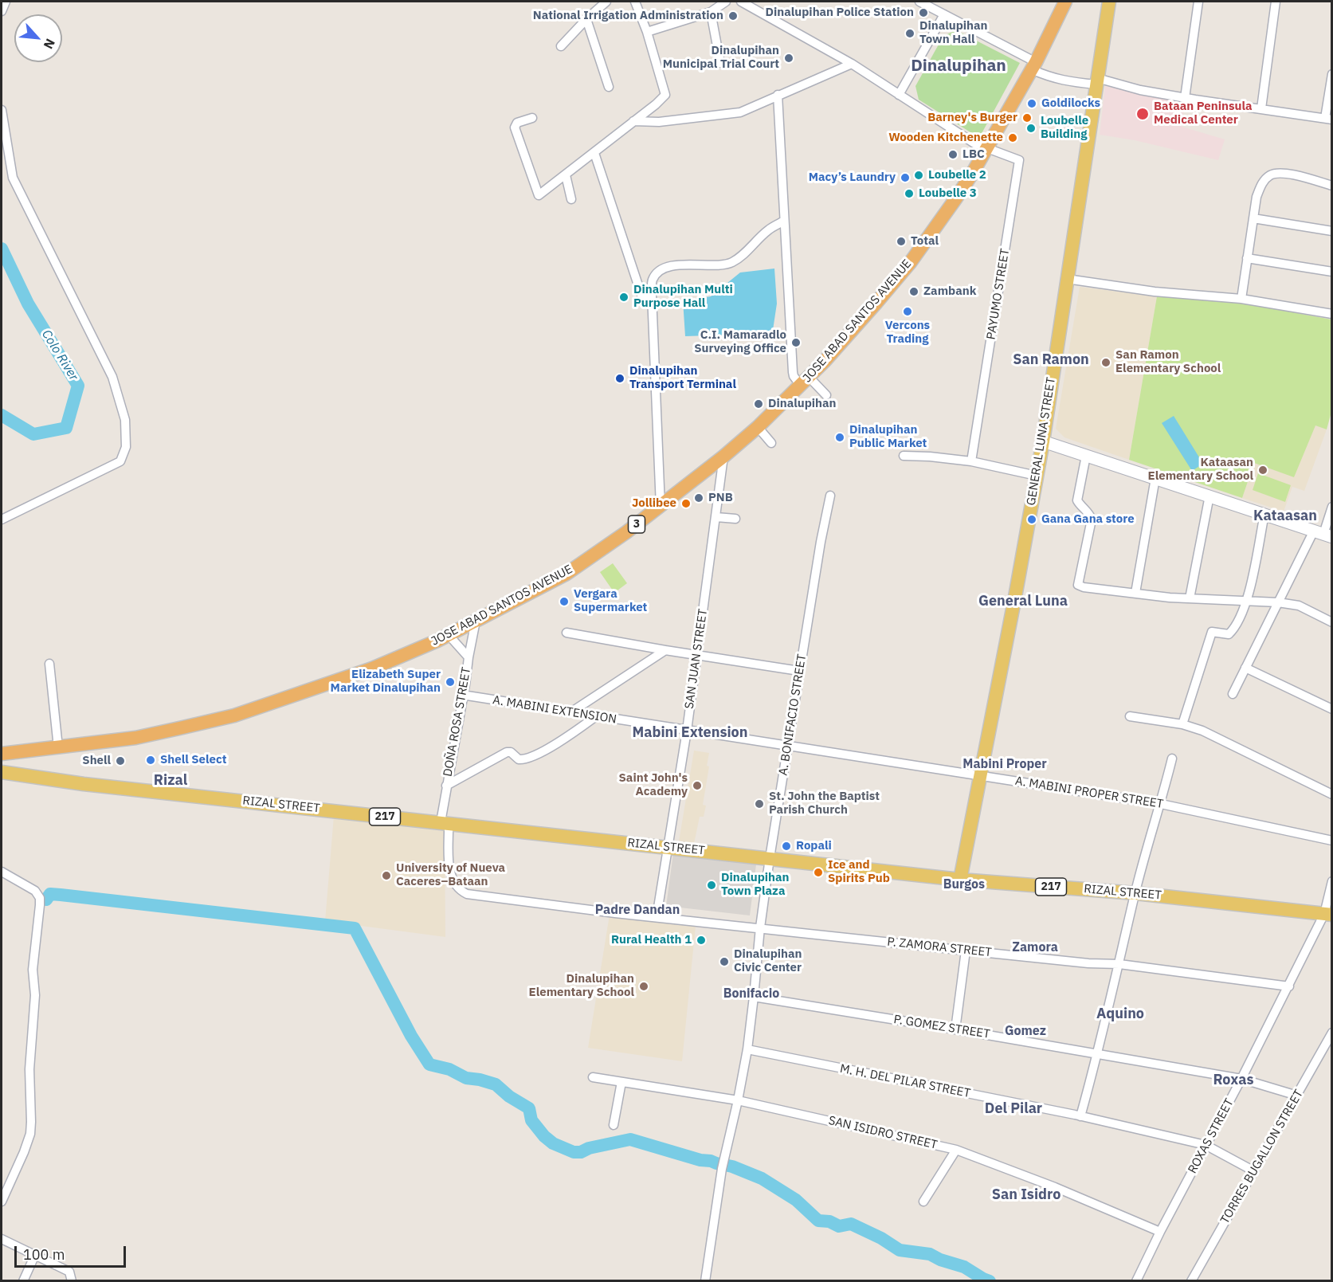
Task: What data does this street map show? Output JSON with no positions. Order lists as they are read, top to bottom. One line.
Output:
{"streets":{"highway":["JOSE ABAD SANTOS AVENUE","3"],"main road":["GENERAL LUNA STREET","RIZAL STREET","217"],"street":["PAYUMO STREET","SAN JUAN STREET","A. MABINI EXTENSION","A. BONIFACIO STREET","DOÑA ROSA STREET","A. MABINI PROPER STREET","P. ZAMORA STREET","P. GOMEZ STREET","M. H. DEL PILAR STREET","SAN ISIDRO STREET","ROXAS STREET","TORRES BUGALLON STREET"]},"crossings":[["PAYUMO STREET","JOSE ABAD SANTOS AVENUE"],["JOSE ABAD SANTOS AVENUE","SAN JUAN STREET"],["JOSE ABAD SANTOS AVENUE","DOÑA ROSA STREET"],["GENERAL LUNA STREET","A. MABINI PROPER STREET"],["GENERAL LUNA STREET","RIZAL STREET"],["SAN JUAN STREET","A. MABINI EXTENSION"],["SAN JUAN STREET","DOÑA ROSA STREET"],["SAN JUAN STREET","RIZAL STREET"],["SAN JUAN STREET","P. ZAMORA STREET"],["A. MABINI EXTENSION","A. BONIFACIO STREET"],["A. MABINI EXTENSION","DOÑA ROSA STREET"],["A. MABINI EXTENSION","A. MABINI PROPER STREET"],["A. BONIFACIO STREET","A. MABINI PROPER STREET"],["A. BONIFACIO STREET","RIZAL STREET"],["A. BONIFACIO STREET","P. ZAMORA STREET"],["A. BONIFACIO STREET","P. GOMEZ STREET"],["A. BONIFACIO STREET","M. H. DEL PILAR STREET"],["A. BONIFACIO STREET","SAN ISIDRO STREET"],["DOÑA ROSA STREET","RIZAL STREET"],["DOÑA ROSA STREET","P. ZAMORA STREET"],["RIZAL STREET","ROXAS STREET"],["P. ZAMORA STREET","ROXAS STREET"],["P. GOMEZ STREET","ROXAS STREET"],["P. GOMEZ STREET","TORRES BUGALLON STREET"],["M. H. DEL PILAR STREET","ROXAS STREET"],["M. H. DEL PILAR STREET","TORRES BUGALLON STREET"],["SAN ISIDRO STREET","ROXAS STREET"]],"districts":["Dinalupihan","San Ramon","Kataasan","General Luna","Mabini Extension","Mabini Proper","Rizal","Burgos","Padre Dandan","Zamora","Bonifacio","Aquino","Gomez","Roxas","Del Pilar","San Isidro"],"water":["Colo River"],"places":["Dinalupihan Police Station","National Irrigation Administration","Dinalupihan Town Hall","Dinalupihan Municipal Trial Court","Goldilocks","Bataan Peninsula Medical Center","Barney's Burger","Loubelle Building","Wooden Kitchenette","LBC","Loubelle 2","Macy’s Laundry","Loubelle 3","Total","Zambank","Dinalupihan Multi Purpose Hall","Vercons Trading","C.I. Mamaradlo Surveying Office","San Ramon Elementary School","Dinalupihan Transport Terminal","Dinalupihan","Dinalupihan Public Market","Kataasan Elementary School","PNB","Jollibee","Gana Gana store","Vergara Supermarket","Elizabeth Super Market Dinalupihan","Shell Select","Shell","Saint John's Academy","St. John the Baptist Parish Church","Ropali","Ice and Spirits Pub","University of Nueva Caceres–Bataan","Dinalupihan Town Plaza","Rural Health 1","Dinalupihan Civic Center","Dinalupihan Elementary School"],"scale_bar":"100 m","north":"bottom right"}
